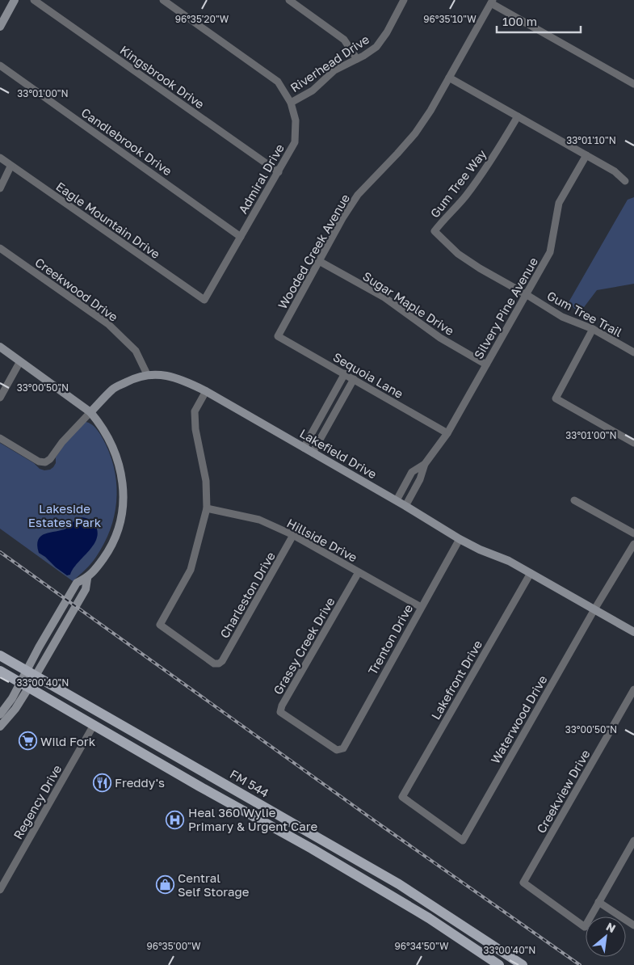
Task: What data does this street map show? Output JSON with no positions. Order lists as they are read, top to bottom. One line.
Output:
{"streets":{"main road":["FM 544"],"street":["Riverhead Drive","Kingsbrook Drive","Candlebrook Drive","Admiral Drive","Gum Tree Way","Eagle Mountain Drive","Wooded Creek Avenue","Creekwood Drive","Sugar Maple Drive","Silvery Pine Avenue","Gum Tree Trail","Sequoia Lane","Lakefield Drive","Hillside Drive","Charleston Drive","Trenton Drive","Grassy Creek Drive","Lakefront Drive","Waterwood Drive","Creekview Drive","Regency Drive"]},"crossings":[["Riverhead Drive","Admiral Drive"],["Kingsbrook Drive","Admiral Drive"],["Candlebrook Drive","Admiral Drive"],["Admiral Drive","Eagle Mountain Drive"],["Gum Tree Way","Silvery Pine Avenue"],["Gum Tree Way","Gum Tree Trail"],["Wooded Creek Avenue","Sugar Maple Drive"],["Wooded Creek Avenue","Sequoia Lane"],["Creekwood Drive","Lakefield Drive"],["Sugar Maple Drive","Silvery Pine Avenue"],["Silvery Pine Avenue","Gum Tree Trail"],["Silvery Pine Avenue","Sequoia Lane"],["Silvery Pine Avenue","Lakefield Drive"],["Lakefield Drive","Trenton Drive"],["Lakefield Drive","Lakefront Drive"],["Lakefield Drive","Waterwood Drive"],["Hillside Drive","Charleston Drive"],["Hillside Drive","Trenton Drive"],["Hillside Drive","Grassy Creek Drive"],["Trenton Drive","Grassy Creek Drive"],["Lakefront Drive","Waterwood Drive"]],"parks":["Lakeside Estates Park"],"places":{"supermarket":["Wild Fork"],"restaurant":["Freddy's"],"hospital":["Heal 360 Wylie Primary & Urgent Care"],"shop":["Central Self Storage"]},"scale_bar":"100 m","north":"top right","coordinates":["96°35'20\"W","96°35'10\"W","33°01'00\"N","33°01'10\"N","33°00'50\"N","33°00'40\"N","96°35'00\"W","96°34'50\"W"]}
